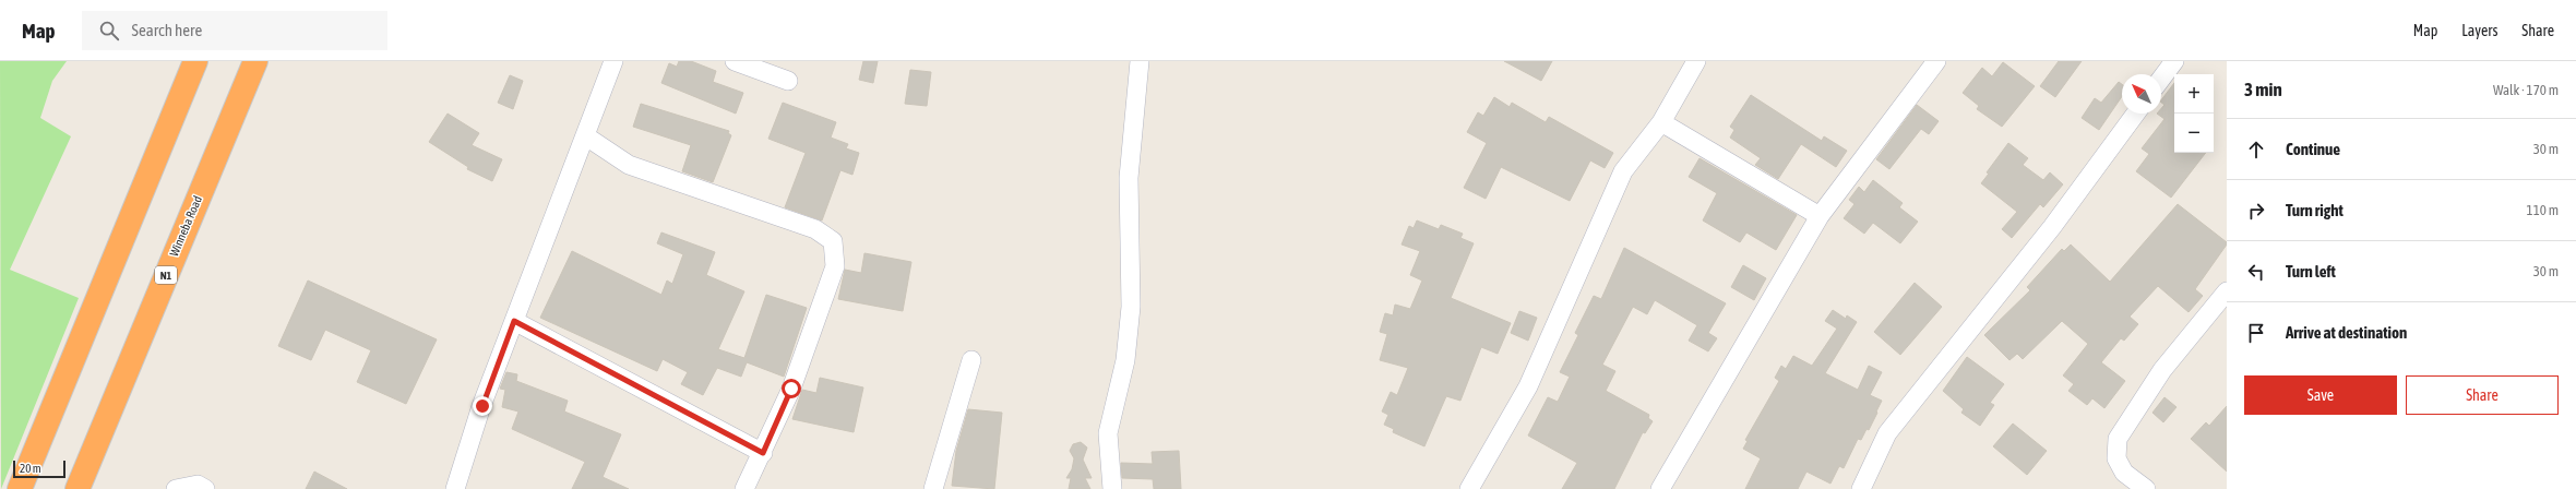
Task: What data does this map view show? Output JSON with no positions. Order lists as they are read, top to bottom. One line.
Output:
{"streets":{"highway":["Winneba Road","N1"]},"scale_bar":"20 m","north":"top left","page":{"header":"Map","search":"Search here","nav":["Map","Layers","Share"],"heading":["3 min","Walk · 170 m"],"map_buttons":["+","−"],"list":[["Continue","30 m"],["Turn right","110 m"],["Turn left","30 m"],"Arrive at destination"],"buttons":["Save","Share"],"scale":"20 m"}}
